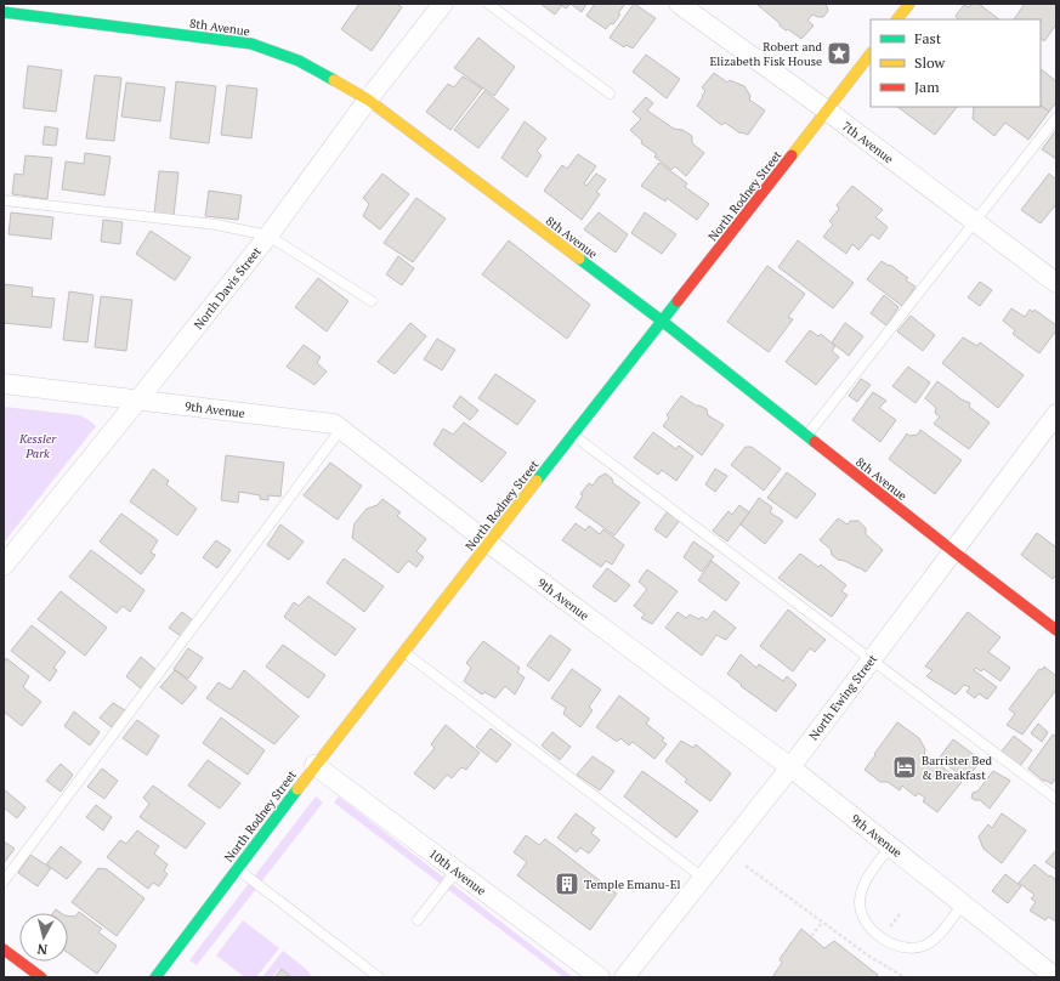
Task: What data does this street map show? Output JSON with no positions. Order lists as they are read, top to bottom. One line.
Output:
{"streets":{"street":["8th Avenue","7th Avenue","North Rodney Street","North Davis Street","9th Avenue","North Ewing Street","10th Avenue"]},"crossings":[["8th Avenue","North Rodney Street"],["8th Avenue","North Davis Street"],["8th Avenue","North Ewing Street"],["7th Avenue","North Rodney Street"],["North Rodney Street","9th Avenue"],["North Rodney Street","10th Avenue"],["North Davis Street","9th Avenue"],["9th Avenue","North Ewing Street"]],"parks":["Kessler Park"],"places":{"place":["Robert and Elizabeth Fisk House"],"hotel":["Barrister Bed & Breakfast"],"building":["Temple Emanu-El"]},"legend":["Fast","Slow","Jam"],"north":"bottom"}
